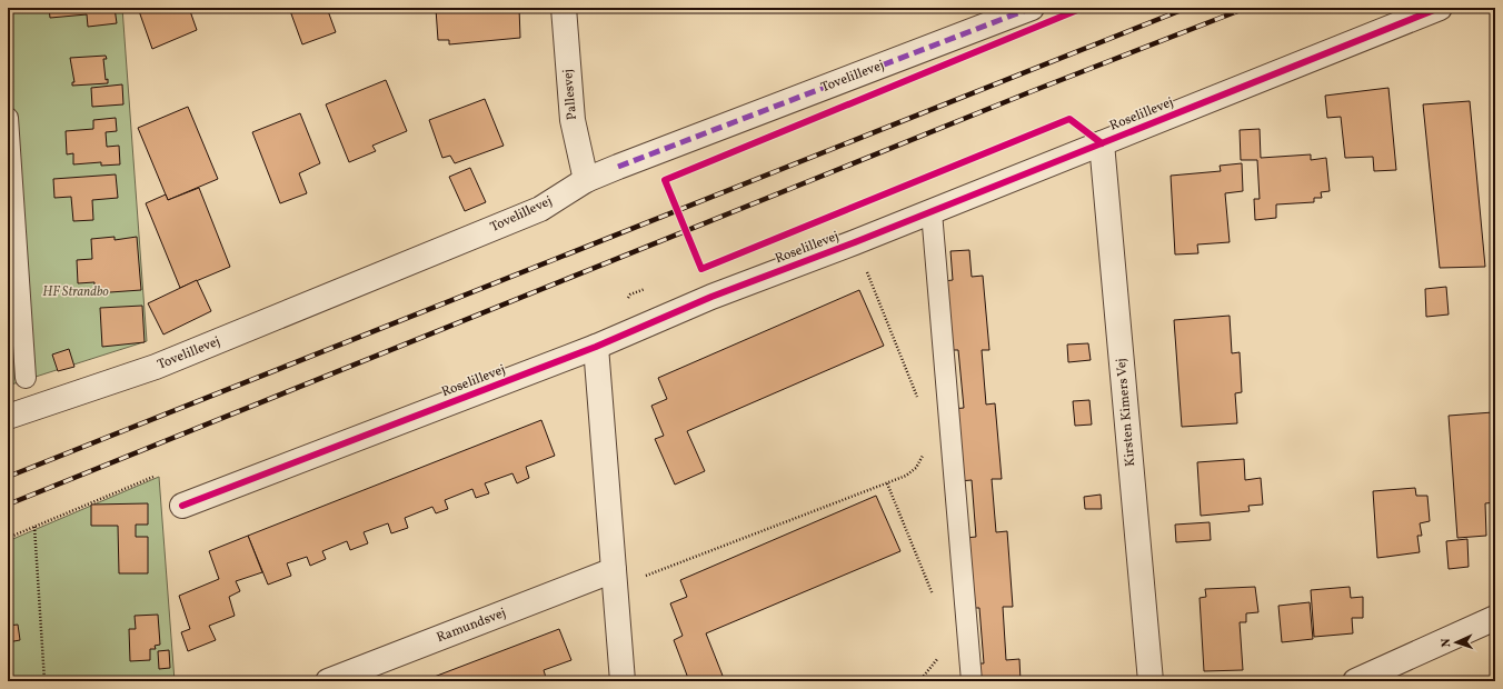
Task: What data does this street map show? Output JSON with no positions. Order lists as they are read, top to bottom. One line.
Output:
{"streets":{"street":["Tovelillevej","Pallesvej","Roselillevej","Kirsten Kimers Vej","Ramundsvej"]},"crossings":[["Tovelillevej","Pallesvej"],["Roselillevej","Kirsten Kimers Vej"]],"parks":["HF Strandbo"],"north":"left"}
